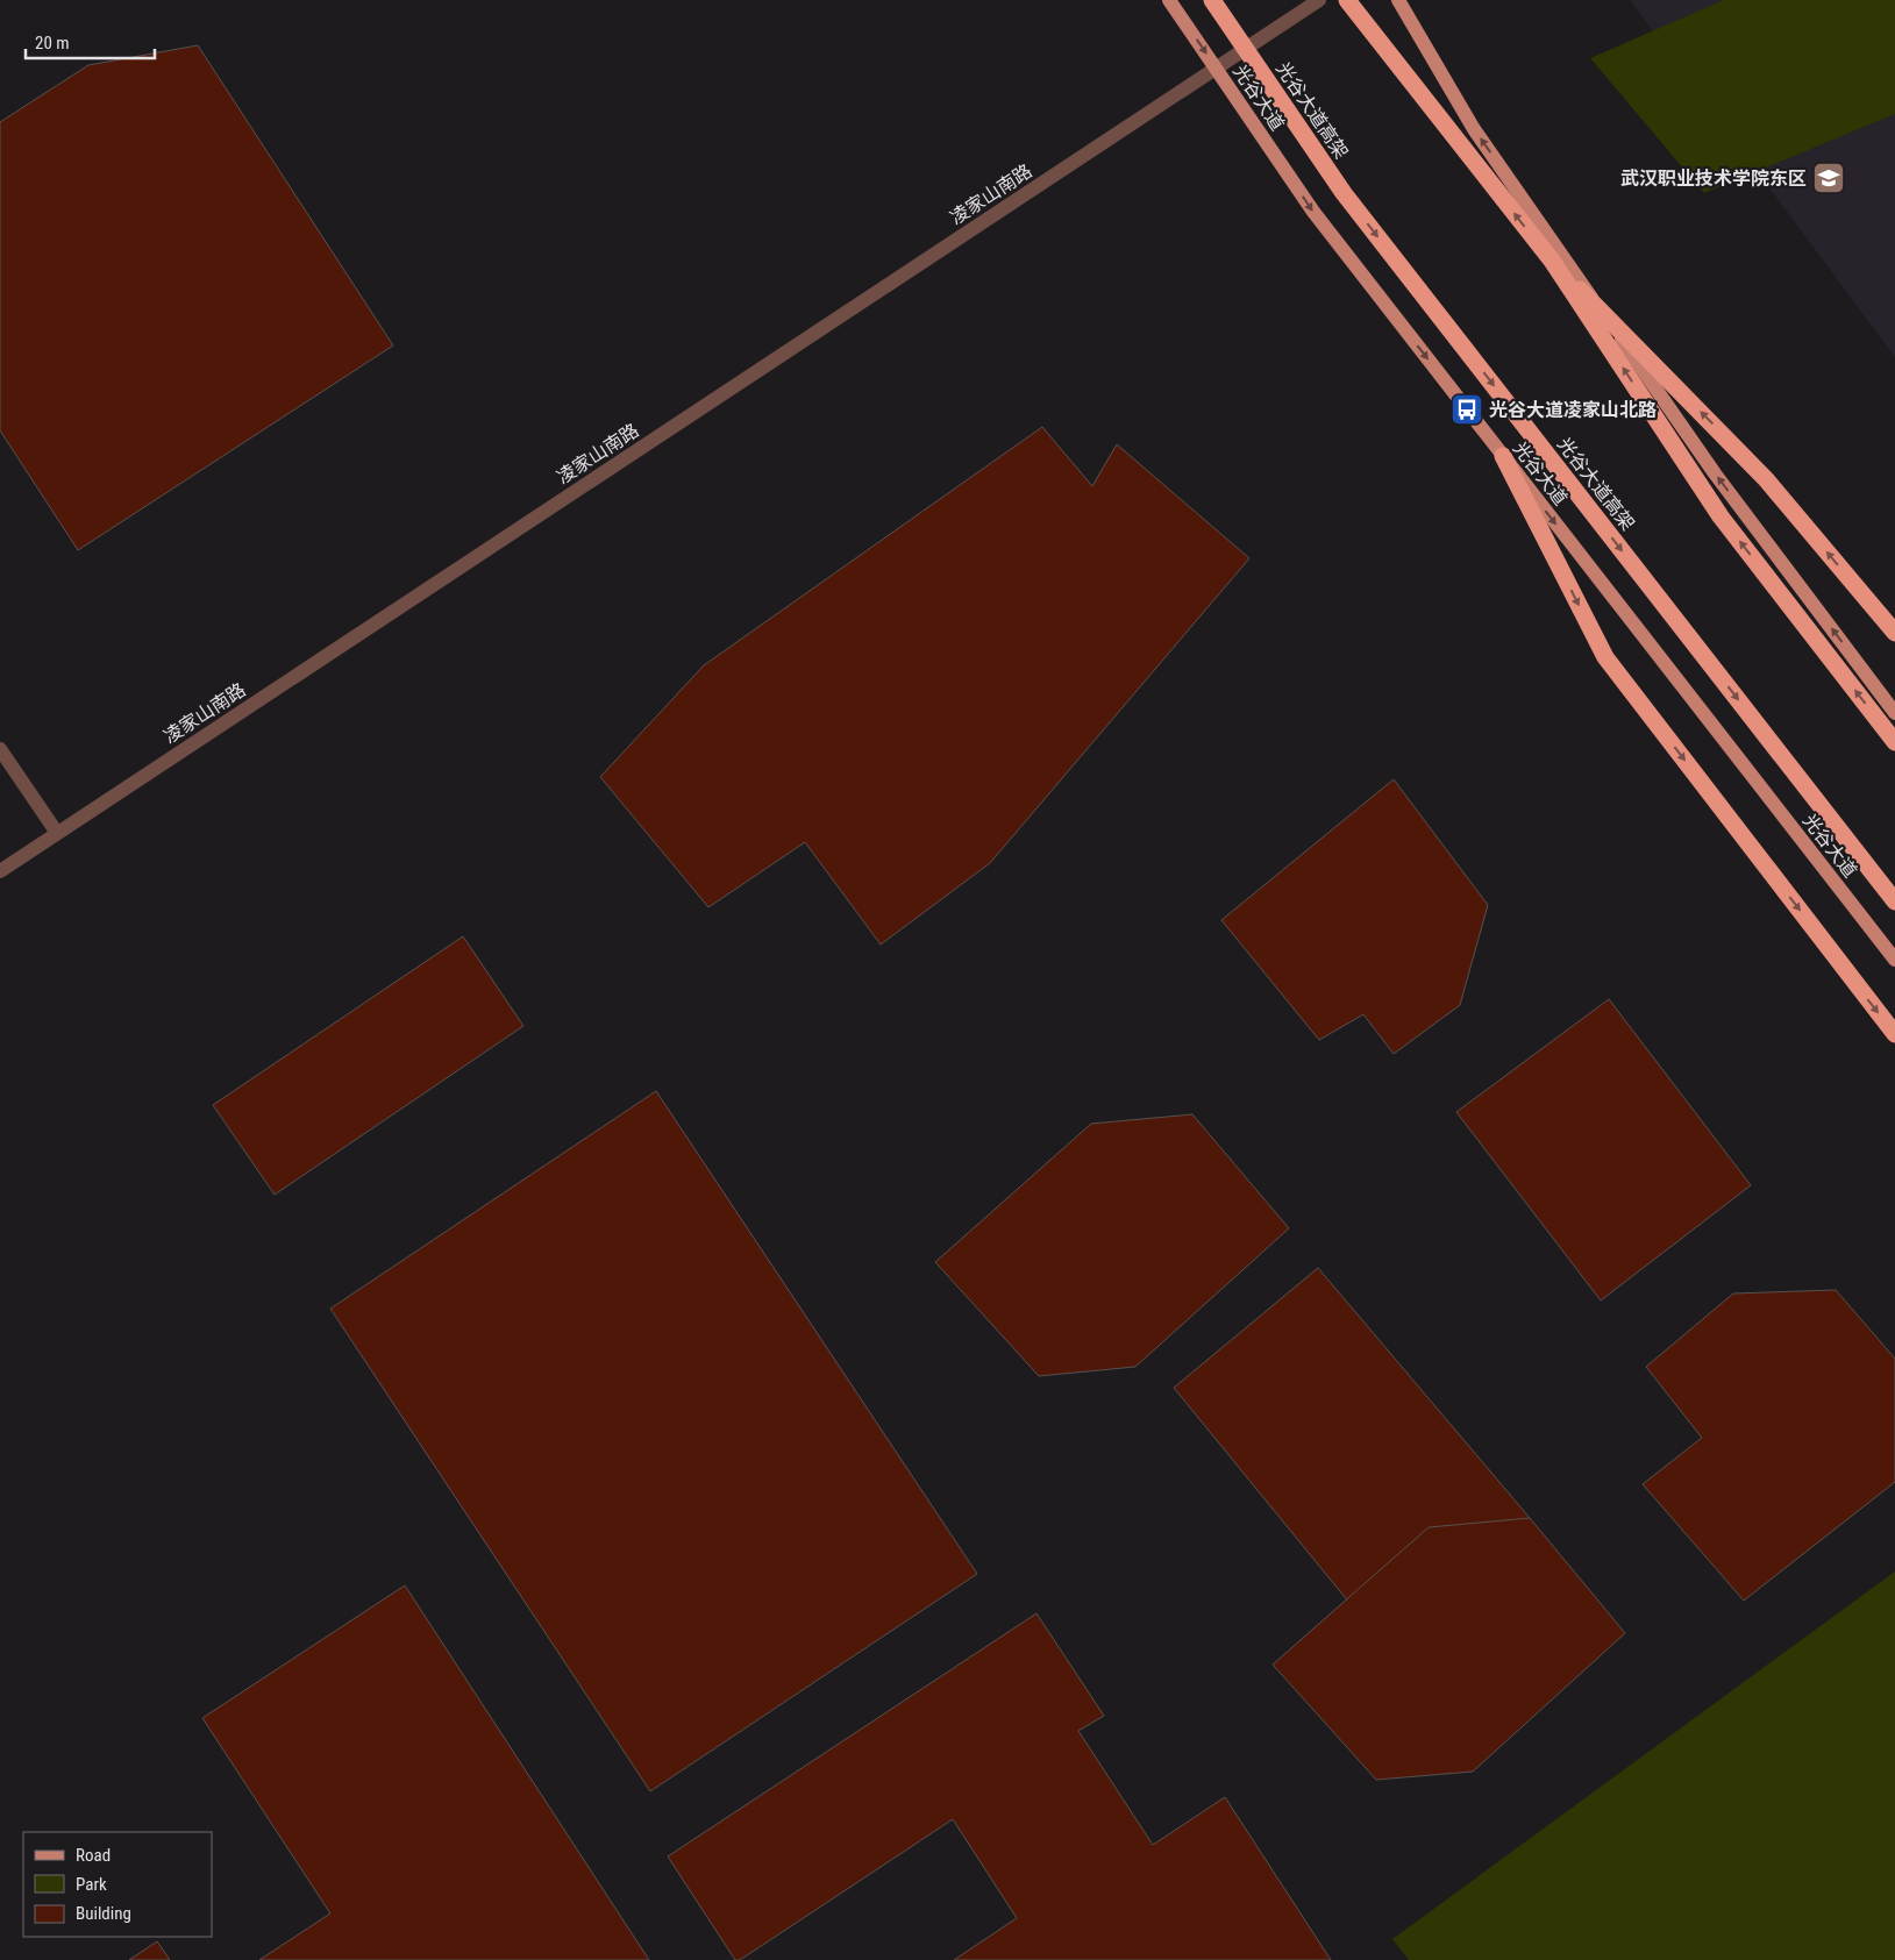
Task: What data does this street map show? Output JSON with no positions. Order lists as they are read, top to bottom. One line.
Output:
{"streets":{"highway":["光谷大道高架"],"main road":["光谷大道"],"street":["凌家山南路"]},"crossings":[["光谷大道","凌家山南路"]],"one_way":["光谷大道"],"places":{"school or university":["武汉职业技术学院东区"],"bus stop":["光谷大道凌家山北路"]},"legend":["Road","Park","Building"],"scale_bar":"20 m"}
